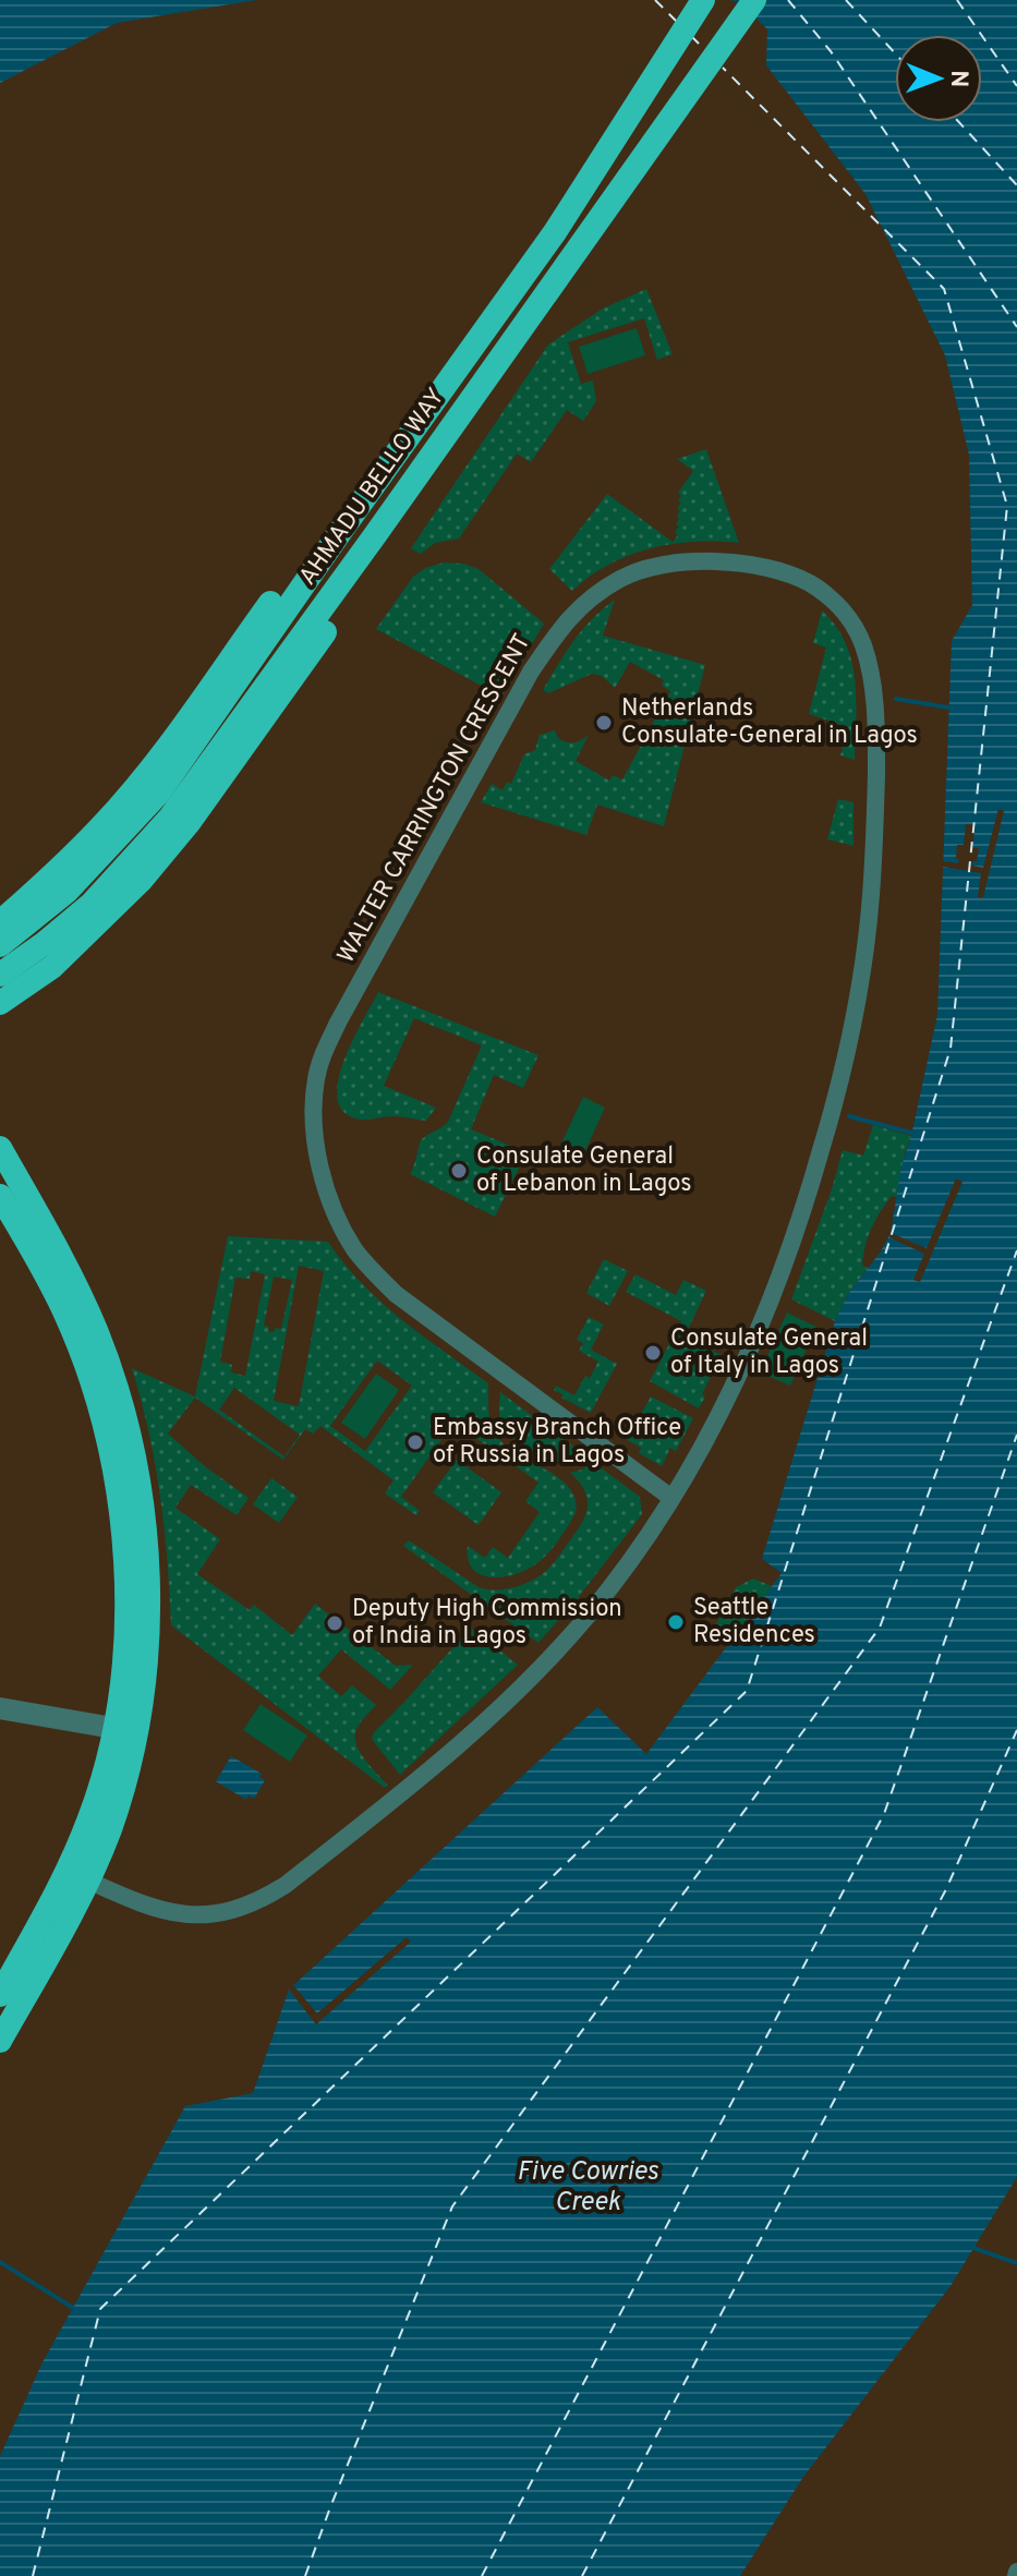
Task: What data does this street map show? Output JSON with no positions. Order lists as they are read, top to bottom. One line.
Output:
{"streets":{"highway":["AHMADU BELLO WAY"],"street":["WALTER CARRINGTON CRESCENT"]},"water":["Five Cowries Creek"],"places":["Netherlands Consulate-General in Lagos","Consulate General of Lebanon in Lagos","Consulate General of Italy in Lagos","Embassy Branch Office of Russia in Lagos","Seattle Residences","Deputy High Commission of India in Lagos"],"north":"right"}
